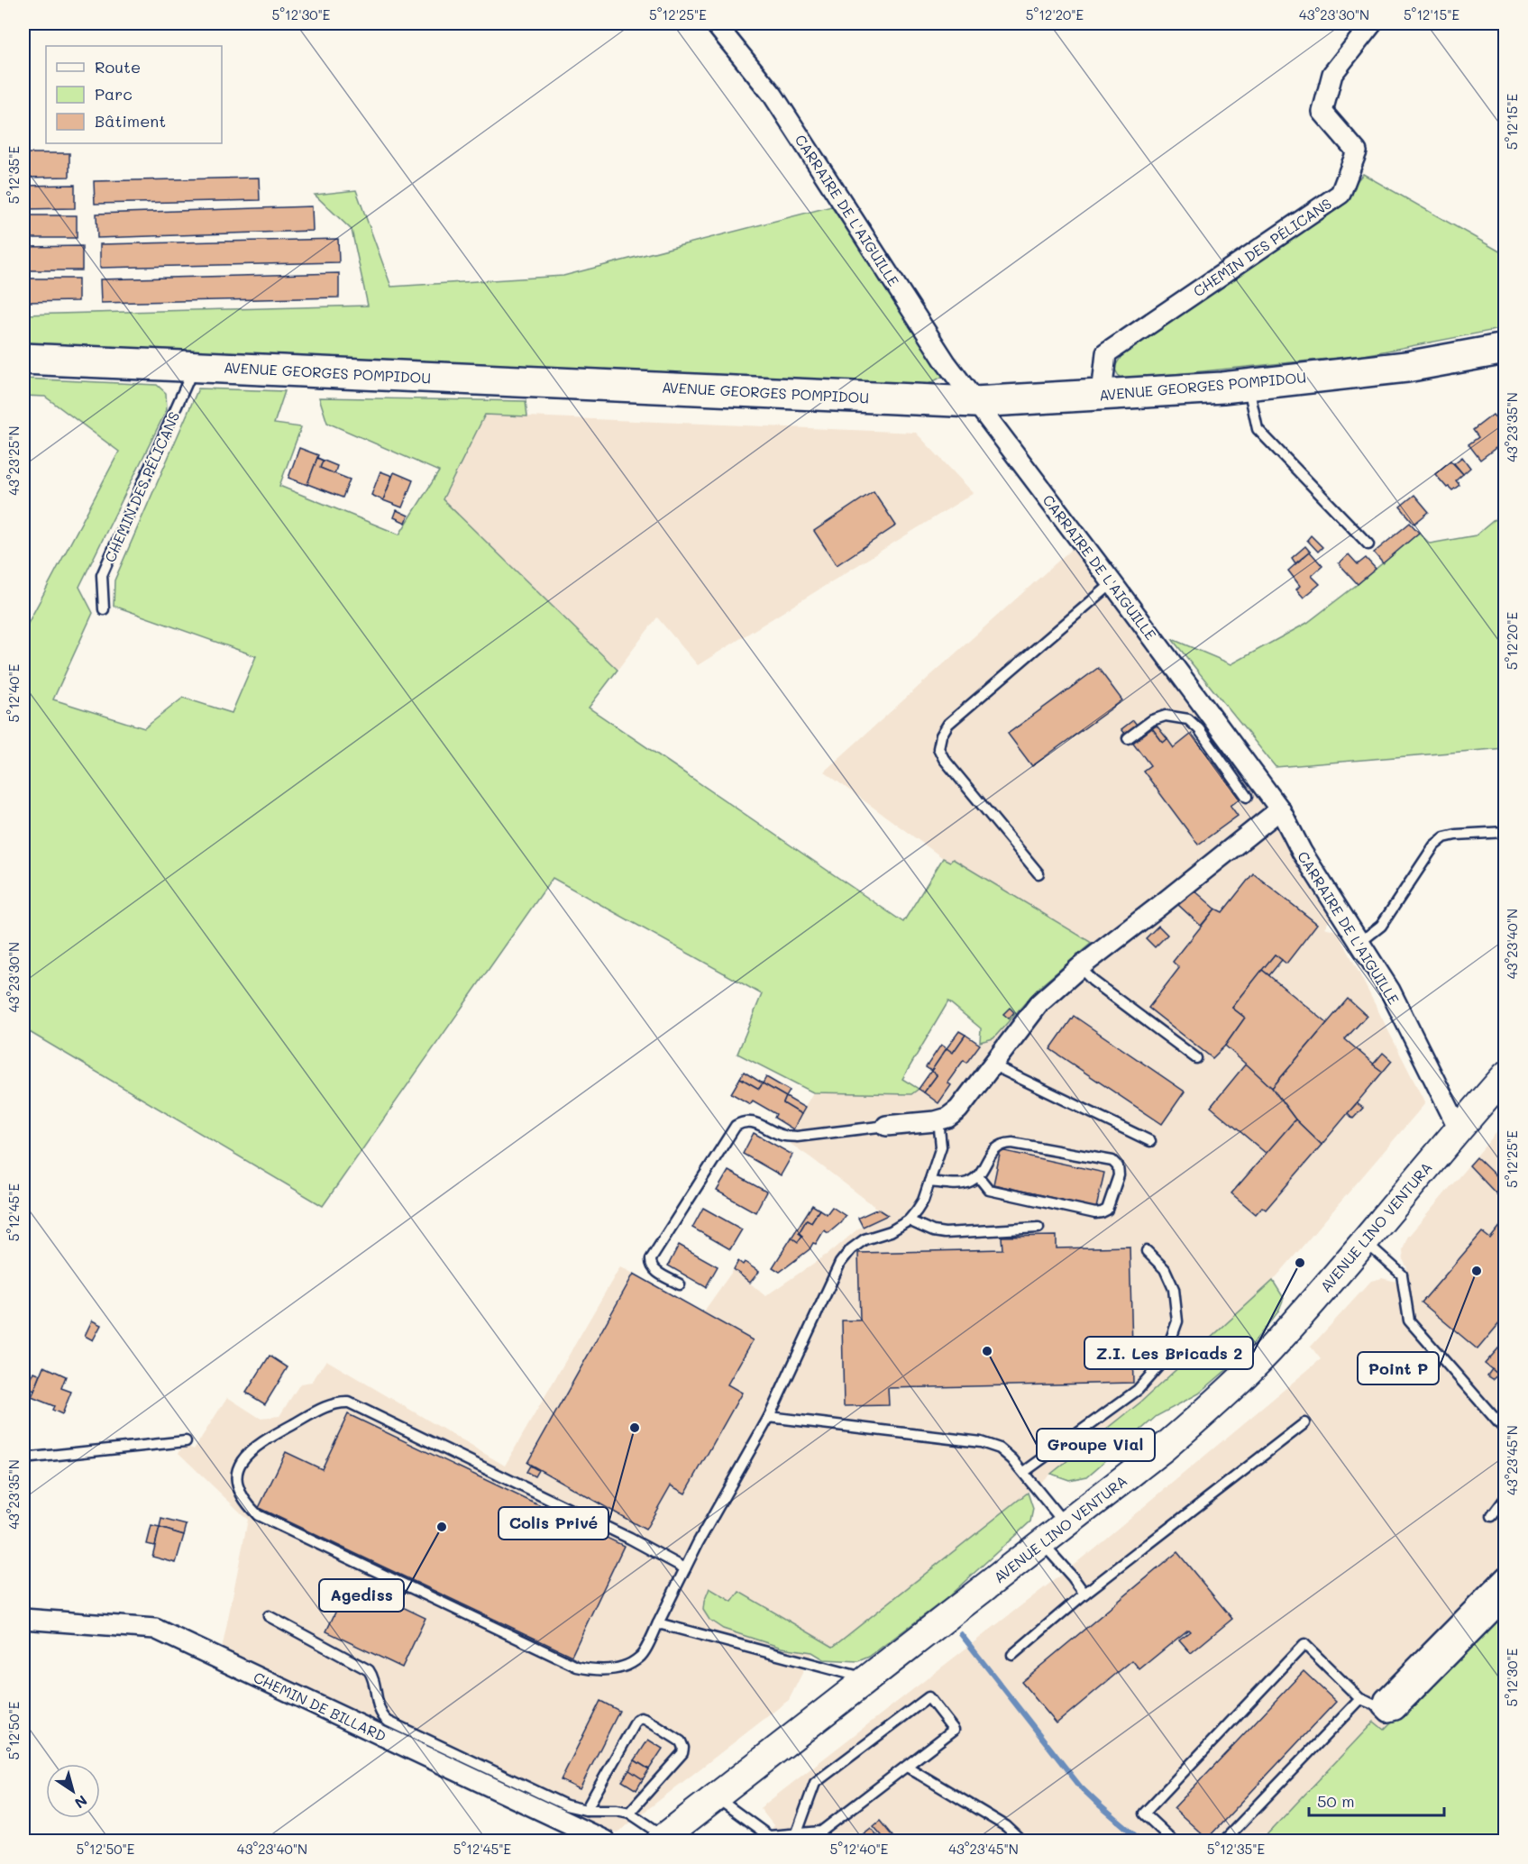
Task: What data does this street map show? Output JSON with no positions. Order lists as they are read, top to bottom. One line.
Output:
{"streets":{"main road":["AVENUE GEORGES POMPIDOU","AVENUE LINO VENTURA"],"street":["CARRAIRE DE L'AIGUILLE","CHEMIN DES PÉLICANS","CHEMIN DE BILLARD"]},"crossings":[["CARRAIRE DE L'AIGUILLE","AVENUE GEORGES POMPIDOU"],["CARRAIRE DE L'AIGUILLE","AVENUE LINO VENTURA"],["CHEMIN DES PÉLICANS","AVENUE GEORGES POMPIDOU"]],"places":["Z.I. Les Bricads 2","Point P","Groupe Vial","Colis Privé","Agediss"],"legend":["Route","Parc","Bâtiment"],"scale_bar":"50 m","north":"bottom right","coordinates":["5°12'30\"E","5°12'25\"E","5°12'20\"E","43°23'30\"N","5°12'15\"E","5°12'35\"E","43°23'35\"N","43°23'25\"N","5°12'40\"E","43°23'40\"N","5°12'45\"E","43°23'45\"N","5°12'50\"E"]}
